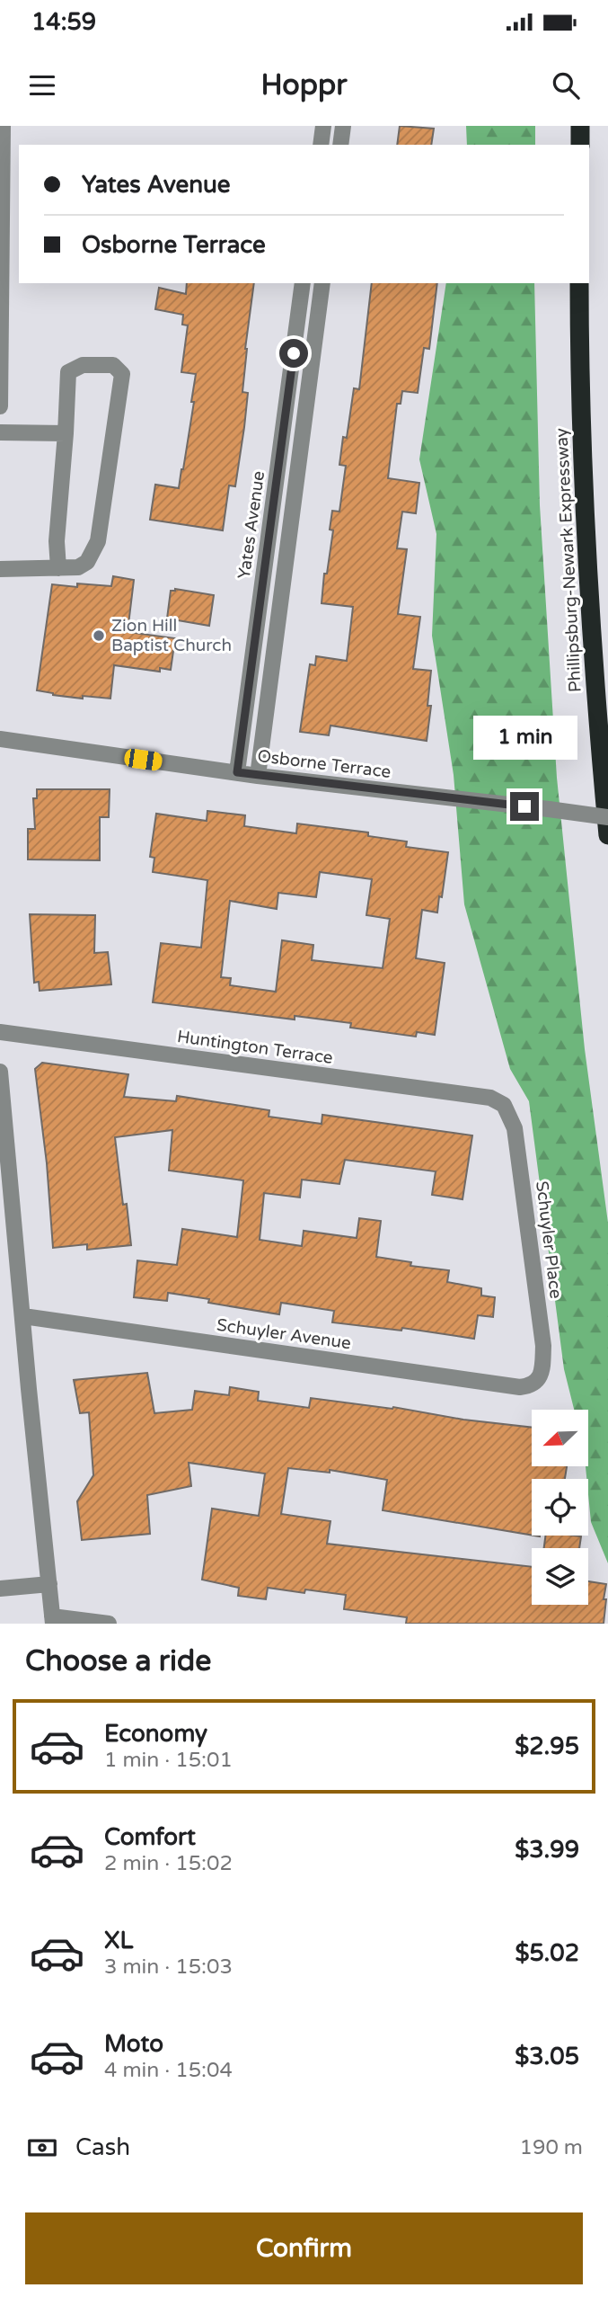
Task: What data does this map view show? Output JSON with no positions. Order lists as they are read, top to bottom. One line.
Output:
{"streets":{"highway":["Phillipsburg-Newark Expressway"],"street":["Yates Avenue","Osborne Terrace","Huntington Terrace","Schuyler Place","Schuyler Avenue"]},"crossings":[["Yates Avenue","Osborne Terrace"],["Huntington Terrace","Schuyler Place"],["Schuyler Place","Schuyler Avenue"]],"places":["Zion Hill Baptist Church"],"north":"bottom left","page":{"status":"14:59","header":"Hoppr","banner":["Yates Avenue","Osborne Terrace"],"bubble":"1 min","heading":"Choose a ride","list":[{"name":"Economy","note":"1 min · 15:01","value":"$2.95"},{"name":"Comfort","note":"2 min · 15:02","value":"$3.99"},{"name":"XL","note":"3 min · 15:03","value":"$5.02"},{"name":"Moto","note":"4 min · 15:04","value":"$3.05"}],"pay":["Cash","190 m"],"buttons":"Confirm"}}
